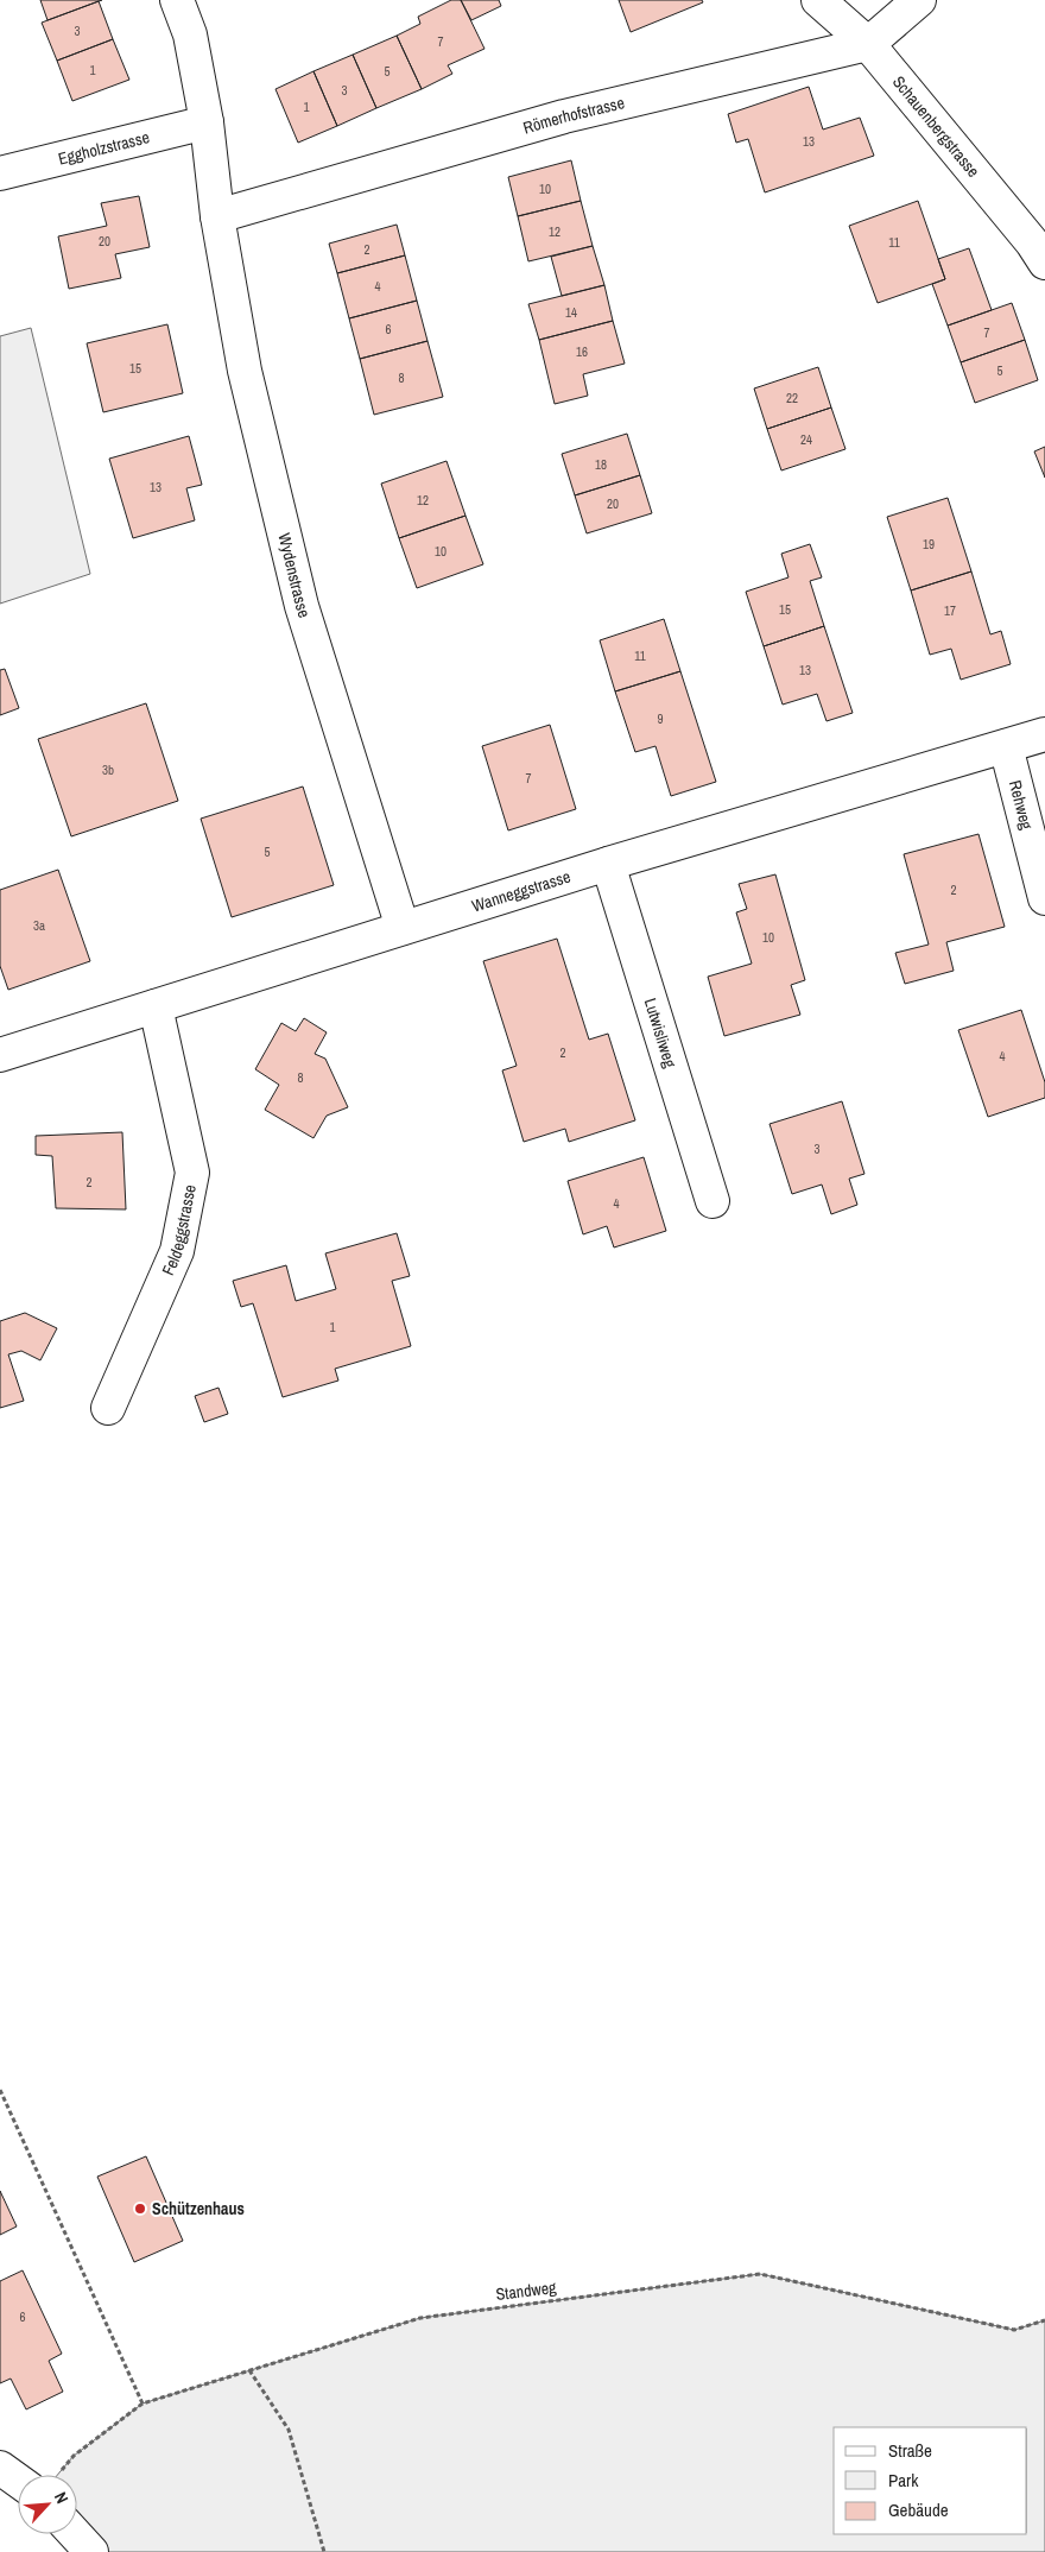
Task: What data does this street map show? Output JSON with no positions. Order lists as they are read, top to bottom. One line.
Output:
{"streets":{"street":["Römerhofstrasse","Schauenbergstrasse","Eggholzstrasse","Wydenstrasse","Rehweg","Wanneggstrasse","Lutwisliweg","Feldeggstrasse"],"path":["Standweg"]},"crossings":[["Römerhofstrasse","Schauenbergstrasse"],["Römerhofstrasse","Wydenstrasse"],["Wydenstrasse","Wanneggstrasse"],["Rehweg","Wanneggstrasse"],["Wanneggstrasse","Lutwisliweg"],["Wanneggstrasse","Feldeggstrasse"]],"places":["Schützenhaus"],"house_numbers":["3","7","1","5","3","1","13","10","12","20","11","2","4","14","6","7","16","15","5","8","22","24","18","13","12","20","19","10","15","17","11","13","9","3b","7","5","2","3a","10","2","4","8","3","2","4","1","6"],"legend":["Straße","Park","Gebäude"],"north":"top right"}
